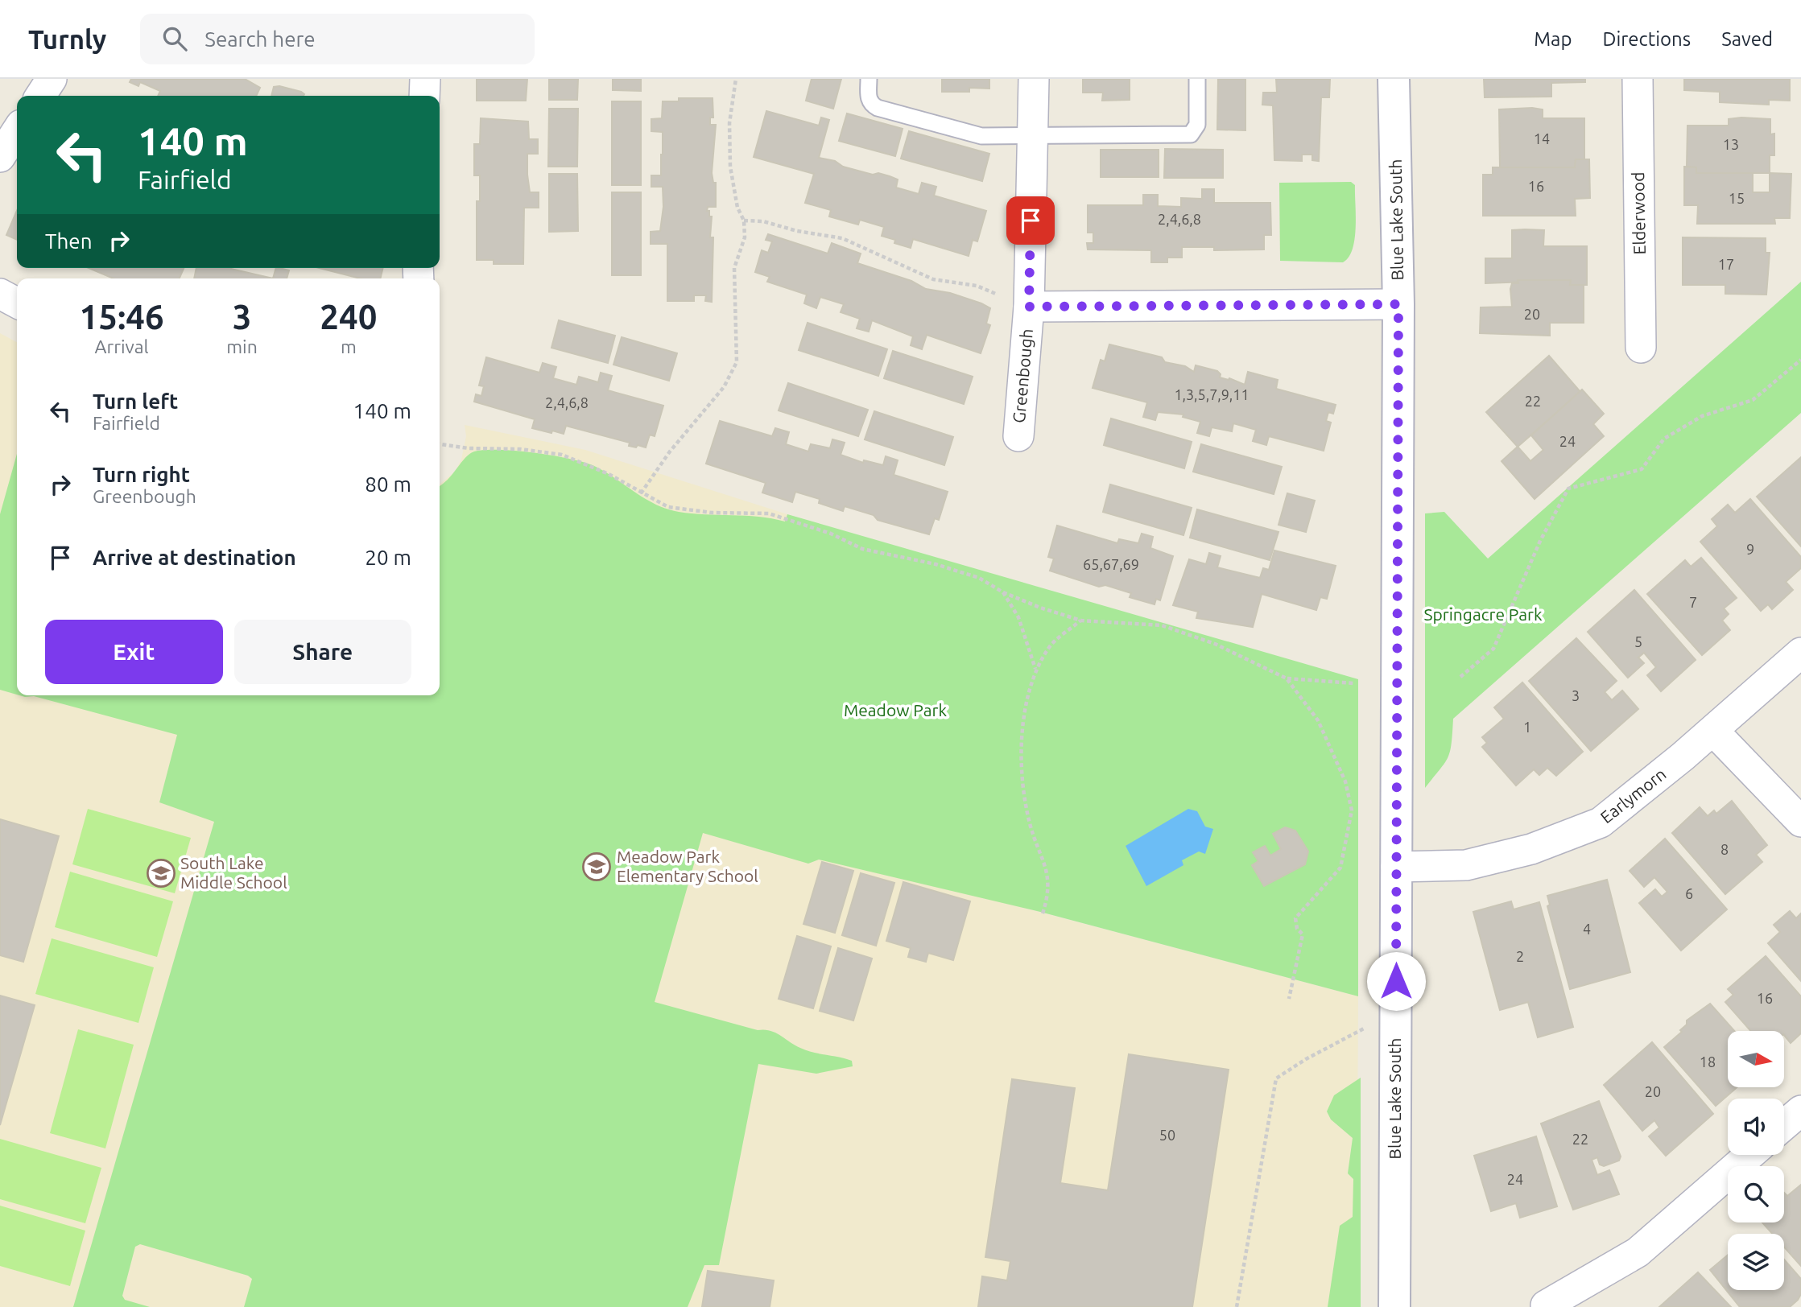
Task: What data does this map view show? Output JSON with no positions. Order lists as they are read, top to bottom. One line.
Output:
{"streets":{"street":["Elderwood","Blue Lake South","Greenbough","Earlymorn"]},"crossings":[["Blue Lake South","Earlymorn"]],"parks":["Springacre Park","Meadow Park"],"places":{"school or university":["Meadow Park Elementary School","South Lake Middle School"]},"house_numbers":["14","13","16","15","2,4,6,8","17","20","1,3,5,7,9,11","22","2,4,6,8","24","9","65,67,69","7","5","3","1","8","6","4","2","16","18","20","50","22","24"],"north":"right","page":{"header":"Turnly","search":"Search here","nav":["Map","Directions","Saved"],"turn":["140 m","Fairfield"],"then":"Then","eta":["15:46","Arrival","3","min","240","m"],"list":[{"name":"Turn left","note":"Fairfield","value":"140 m"},{"name":"Turn right","note":"Greenbough","value":"80 m"},{"name":"Arrive at destination","value":"20 m"}],"buttons":["Exit","Share"]}}
